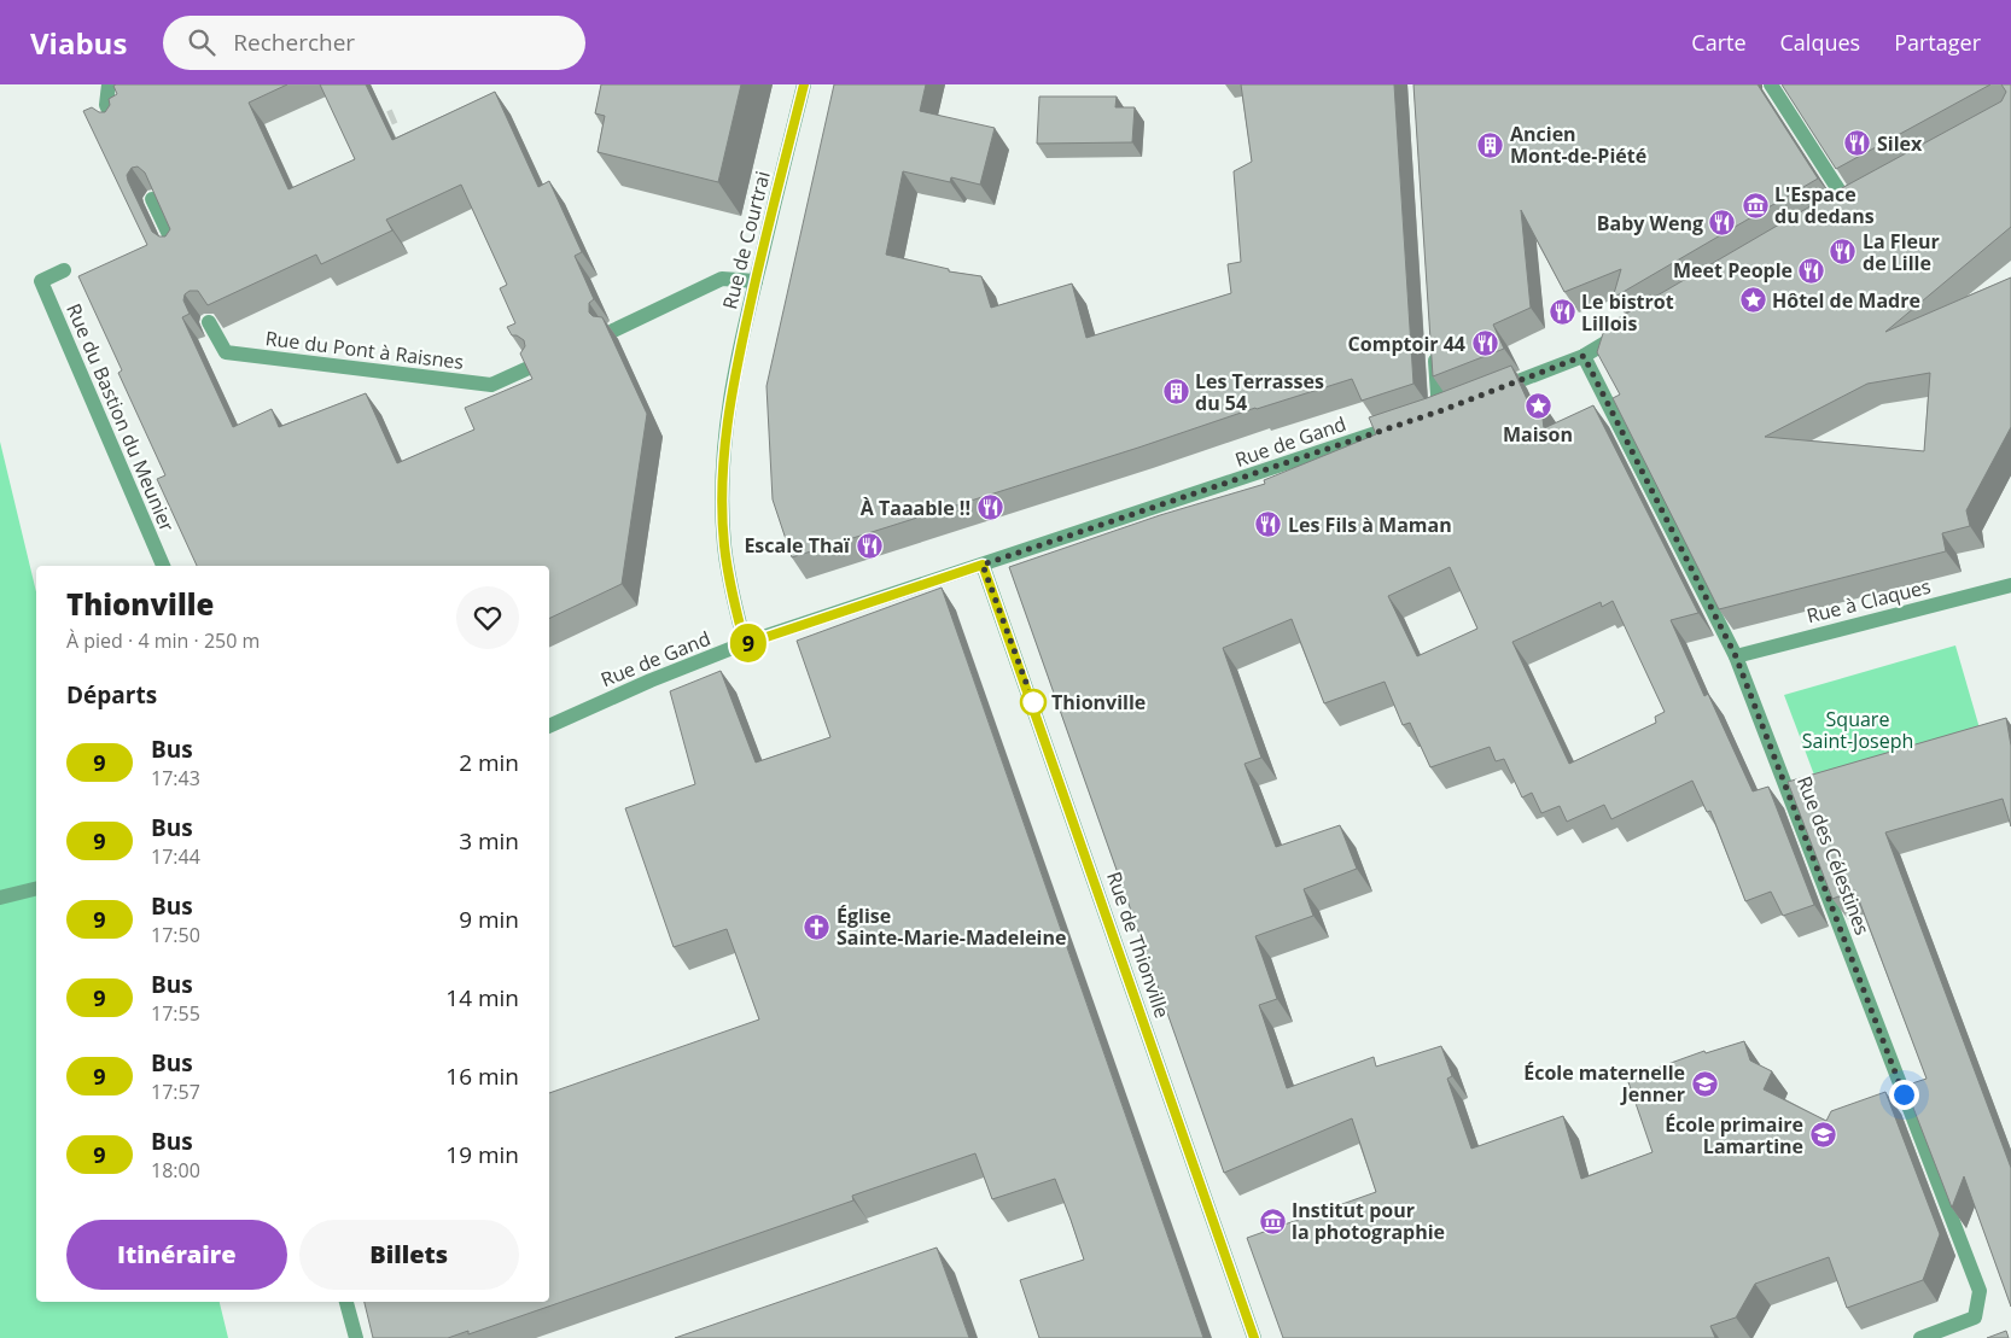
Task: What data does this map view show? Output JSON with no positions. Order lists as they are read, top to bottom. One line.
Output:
{"streets":{"street":["Rue de Courtrai","Rue du Pont à Raisnes","Rue du Bastion du Meunier","Rue de Gand","Rue à Claques","Rue des Célestines","Rue de Thionville"]},"crossings":[["Rue de Courtrai","Rue de Gand"],["Rue de Gand","Rue de Thionville"],["Rue à Claques","Rue des Célestines"]],"parks":["Square Saint-Joseph"],"places":{"restaurant":["Silex","Baby Weng","La Fleur de Lille","Meet People","Le bistrot Lillois","Comptoir 44","À Taaable !!","Les Fils à Maman","Escale Thaï"],"building":["Ancien Mont-de-Piété","Les Terrasses du 54"],"museum":["L'Espace du dedans","Institut pour la photographie"],"place":["Hôtel de Madre","Maison"],"other":["Thionville"],"church":["Église Sainte-Marie-Madeleine"],"school or university":["École maternelle Jenner","École primaire Lamartine"]},"lines":["bus line 9"],"page":{"header":"Viabus","search":"Rechercher","nav":["Carte","Calques","Partager"],"on_map":"9","heading":[["Thionville","À pied · 4 min · 250 m"],"Départs"],"list":[{"mark":"9","name":"Bus","note":"17:43","value":"2 min"},{"mark":"9","name":"Bus","note":"17:44","value":"3 min"},{"mark":"9","name":"Bus","note":"17:50","value":"9 min"},{"mark":"9","name":"Bus","note":"17:55","value":"14 min"},{"mark":"9","name":"Bus","note":"17:57","value":"16 min"},{"mark":"9","name":"Bus","note":"18:00","value":"19 min"}],"buttons":["Itinéraire","Billets"]}}
